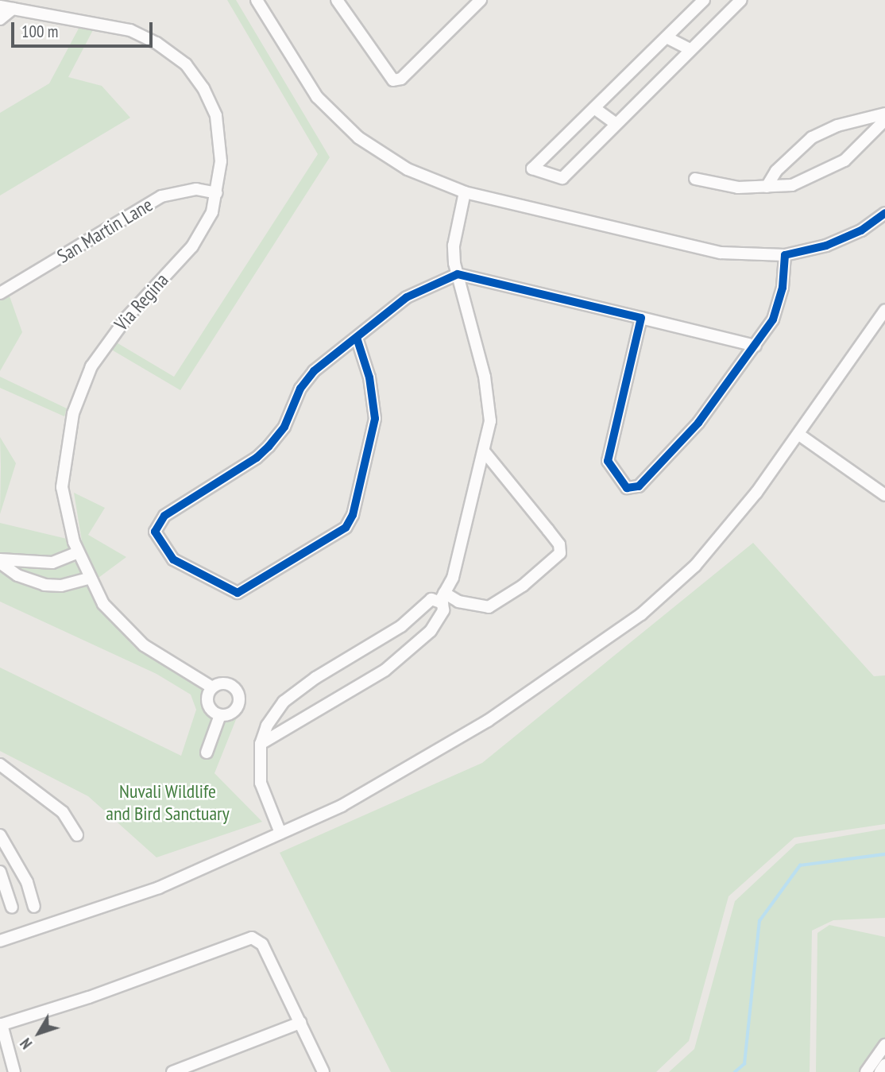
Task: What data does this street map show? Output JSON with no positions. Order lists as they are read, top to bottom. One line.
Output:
{"streets":{"street":["San Martin Lane","Via Regina"]},"crossings":[["San Martin Lane","Via Regina"]],"parks":["Nuvali Wildlife and Bird Sanctuary"],"scale_bar":"100 m","north":"bottom left"}
